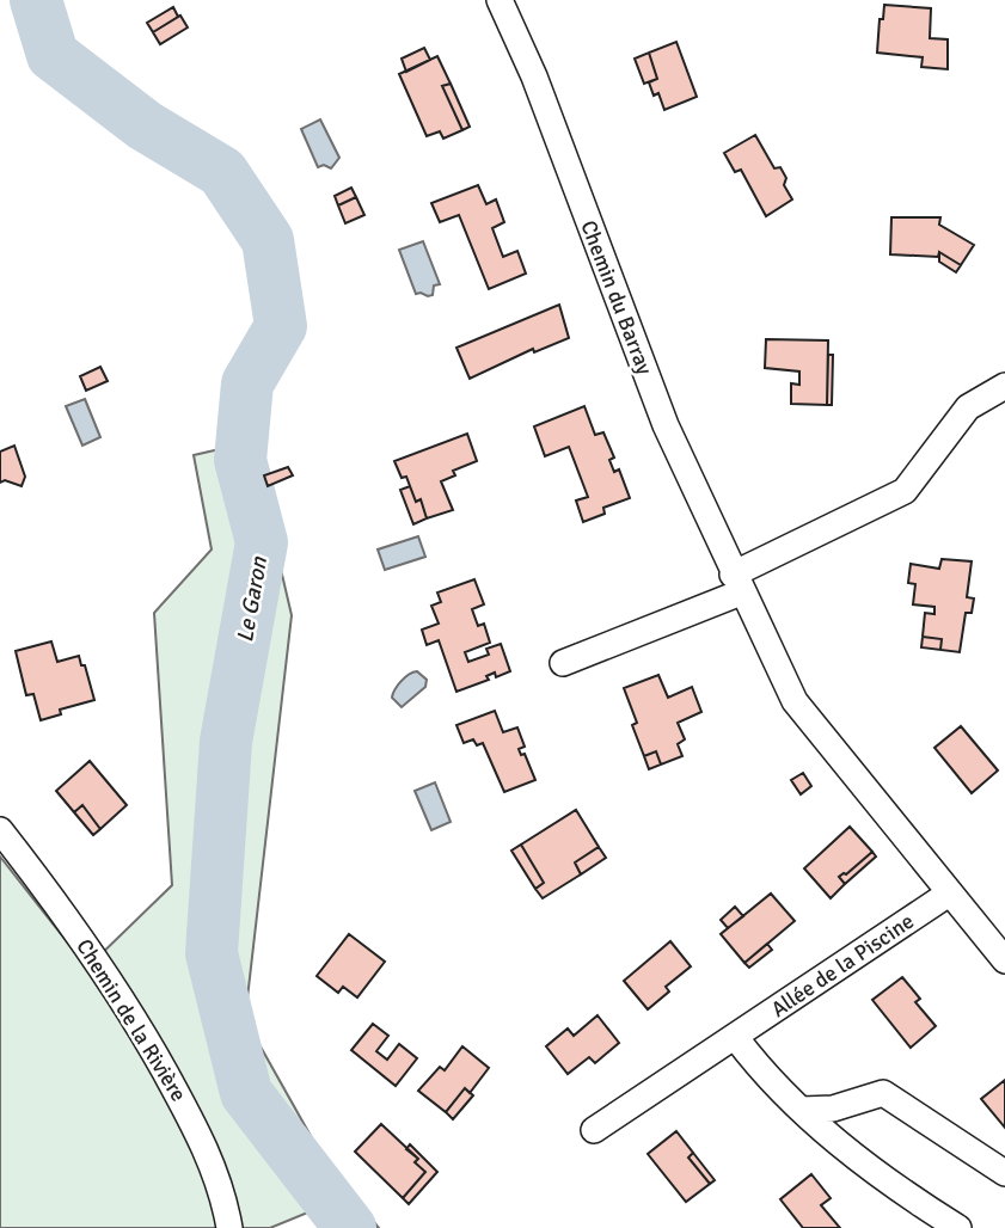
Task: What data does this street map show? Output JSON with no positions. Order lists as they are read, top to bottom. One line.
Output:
{"streets":{"street":["Chemin du Barray","Allée de la Piscine","Chemin de la Rivière"]},"crossings":[["Chemin du Barray","Allée de la Piscine"]],"water":["Le Garon"]}
